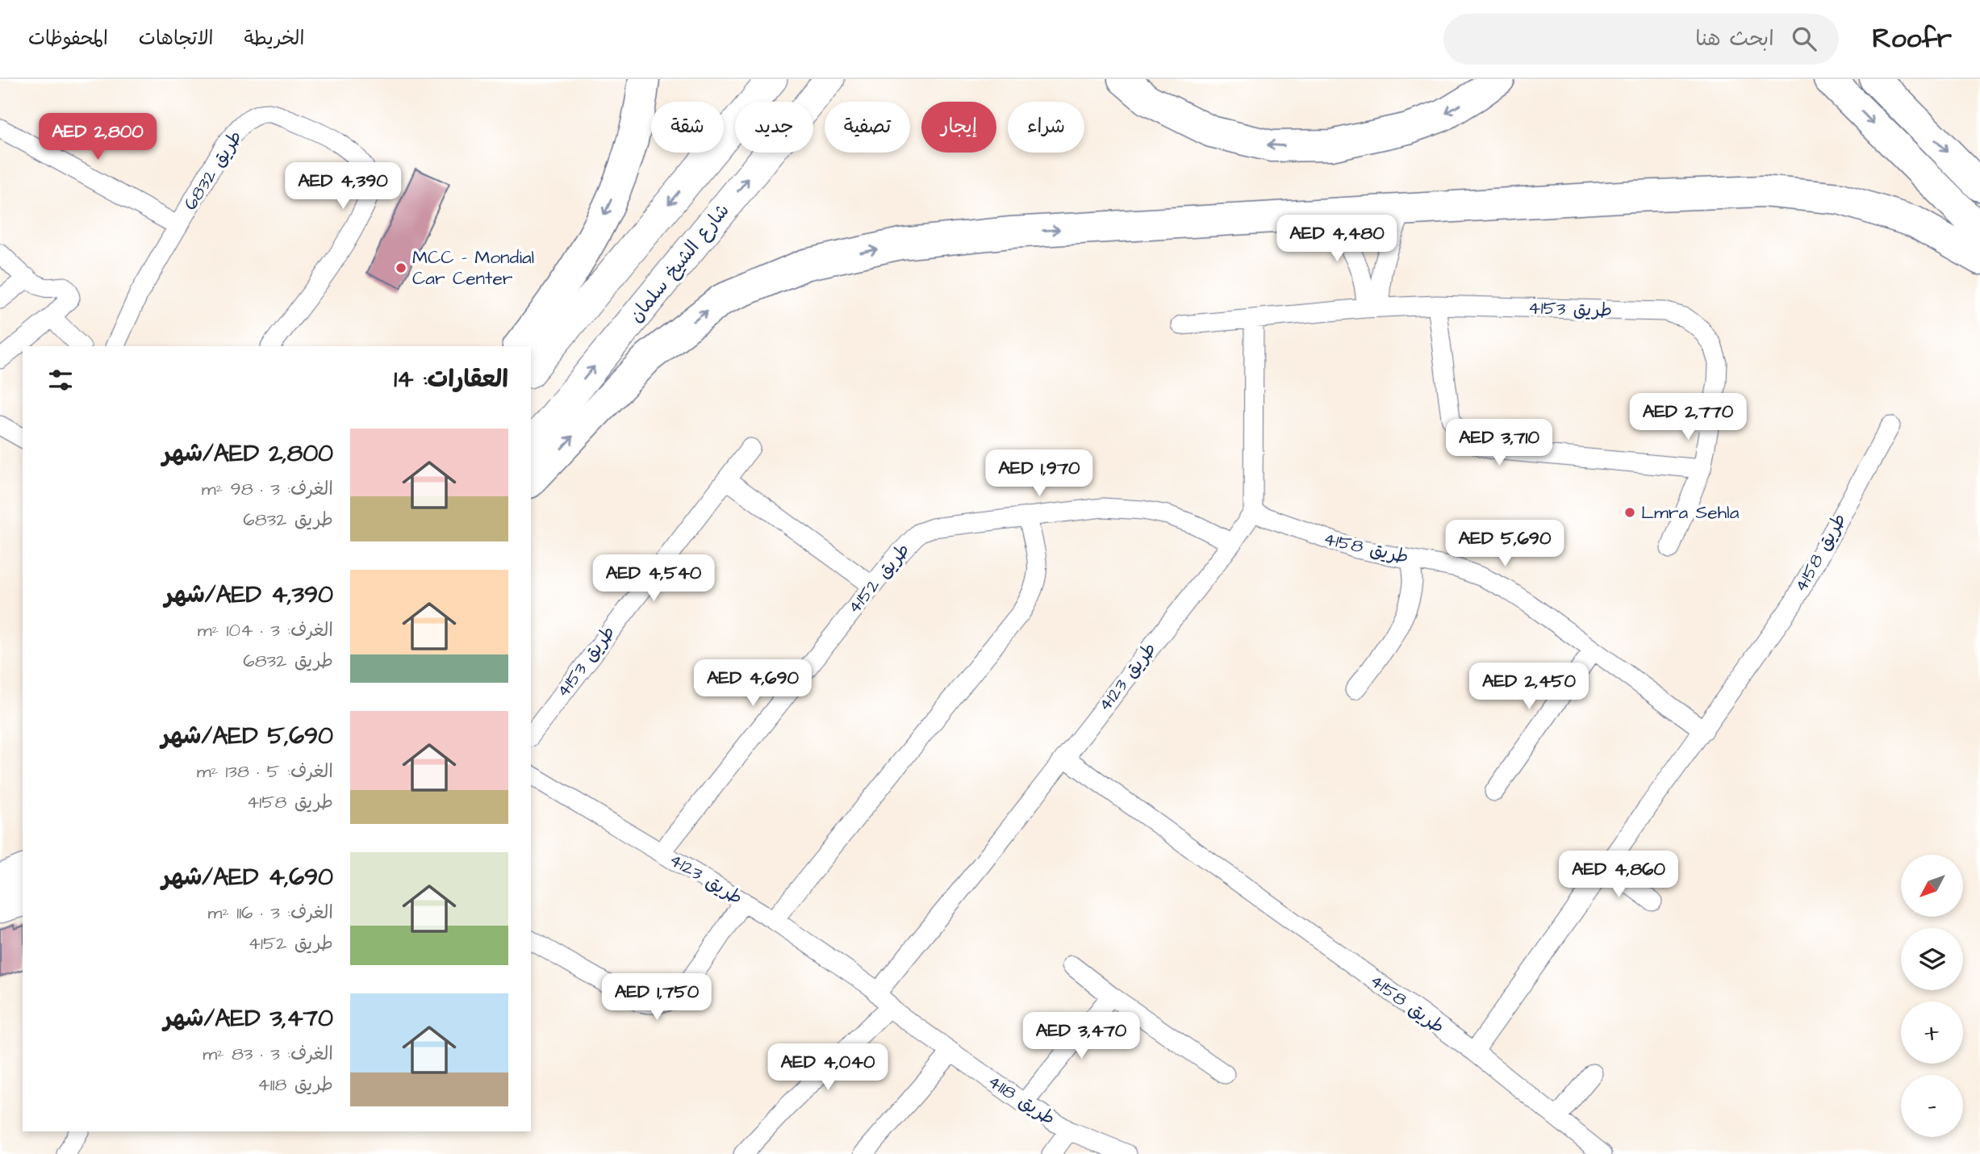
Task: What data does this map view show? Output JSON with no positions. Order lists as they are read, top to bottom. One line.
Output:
{"streets":{"main road":["شارع الشيخ سلمان"],"street":["طريق 6832","طريق 4153","طريق 4158","طريق 4152","طريق 4123","طريق 4118"]},"crossings":[["طريق 4158","طريق 4123"],["طريق 4152","طريق 4123"],["طريق 4123","طريق 4118"]],"places":["MCC - Mondial Car Center","Lmra Sehla"],"north":"bottom left","page":{"header":"Roofr","search":"ابحث هنا","nav":["الخريطة","الاتجاهات","المحفوظات"],"chip":["شراء","إيجار","تصفية","جديد","شقة"],"price":["AED 2,800","AED 4,390","AED 4,480","AED 2,770","AED 3,710","AED 1,970","AED 5,690","AED 4,540","AED 4,690","AED 2,450","AED 4,860","AED 1,750","AED 3,470","AED 4,040"],"heading":"العقارات: 14","list":[{"name":"AED 2,800/شهر","note":"الغرف: 3 · 98 m² · طريق 6832"},{"name":"AED 4,390/شهر","note":"الغرف: 3 · 104 m² · طريق 6832"},{"name":"AED 5,690/شهر","note":"الغرف: 5 · 138 m² · طريق 4158"},{"name":"AED 4,690/شهر","note":"الغرف: 3 · 116 m² · طريق 4152"},{"name":"AED 3,470/شهر","note":"الغرف: 3 · 83 m² · طريق 4118"}],"map_buttons":["+","−"]}}
